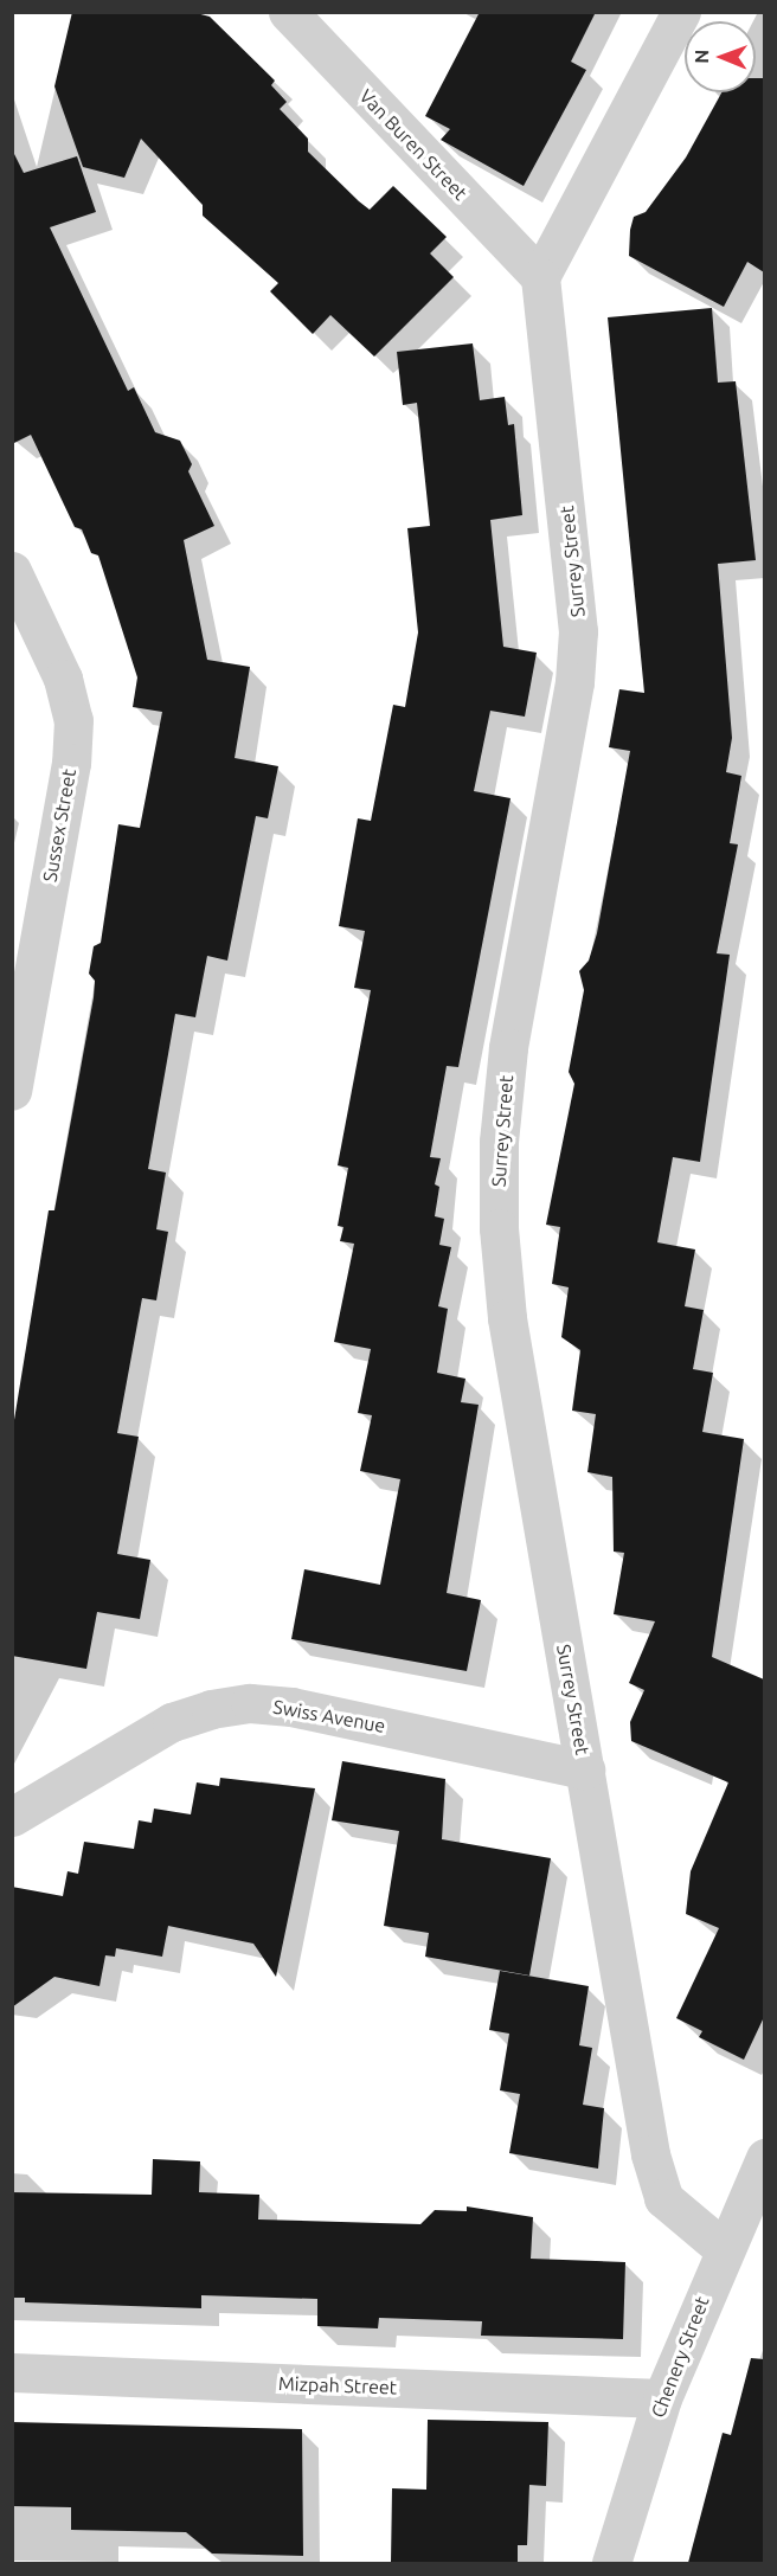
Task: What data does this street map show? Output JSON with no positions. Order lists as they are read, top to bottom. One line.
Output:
{"streets":{"street":["Van Buren Street","Surrey Street","Sussex Street","Swiss Avenue","Chenery Street","Mizpah Street"]},"crossings":[["Van Buren Street","Surrey Street"],["Surrey Street","Swiss Avenue"],["Surrey Street","Chenery Street"],["Chenery Street","Mizpah Street"]],"north":"left"}
